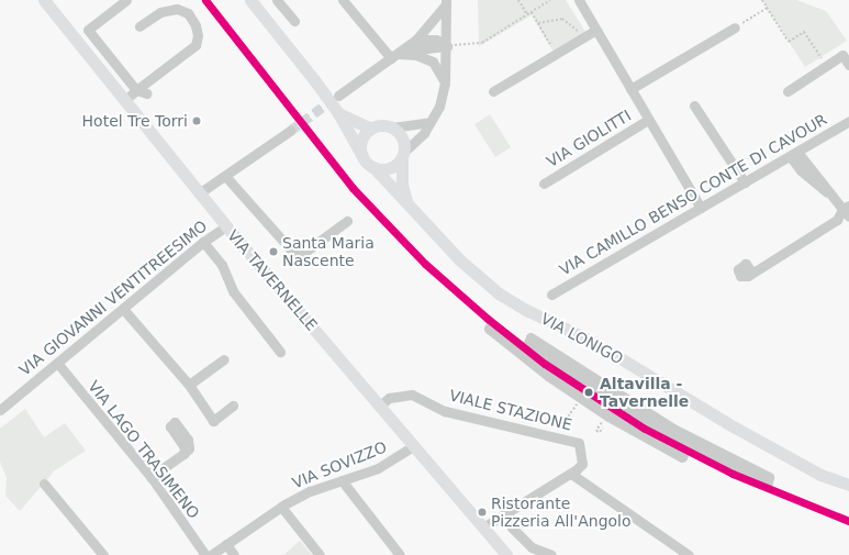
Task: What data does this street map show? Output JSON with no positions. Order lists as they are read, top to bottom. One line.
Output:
{"streets":{"main road":["VIA TAVERNELLE","VIA LONIGO"],"street":["VIA GIOLITTI","VIA CAMILLO BENSO CONTE DI CAVOUR","VIA GIOVANNI VENTITREESIMO","VIALE STAZIONE","VIA LAGO TRASIMENO","VIA SOVIZZO"]},"crossings":[["VIA TAVERNELLE","VIA GIOVANNI VENTITREESIMO"],["VIA TAVERNELLE","VIALE STAZIONE"],["VIA TAVERNELLE","VIA SOVIZZO"],["VIA GIOVANNI VENTITREESIMO","VIA LAGO TRASIMENO"]],"places":["Hotel Tre Torri","Santa Maria Nascente","Altavilla - Tavernelle","Ristorante Pizzeria All'Angolo"]}
